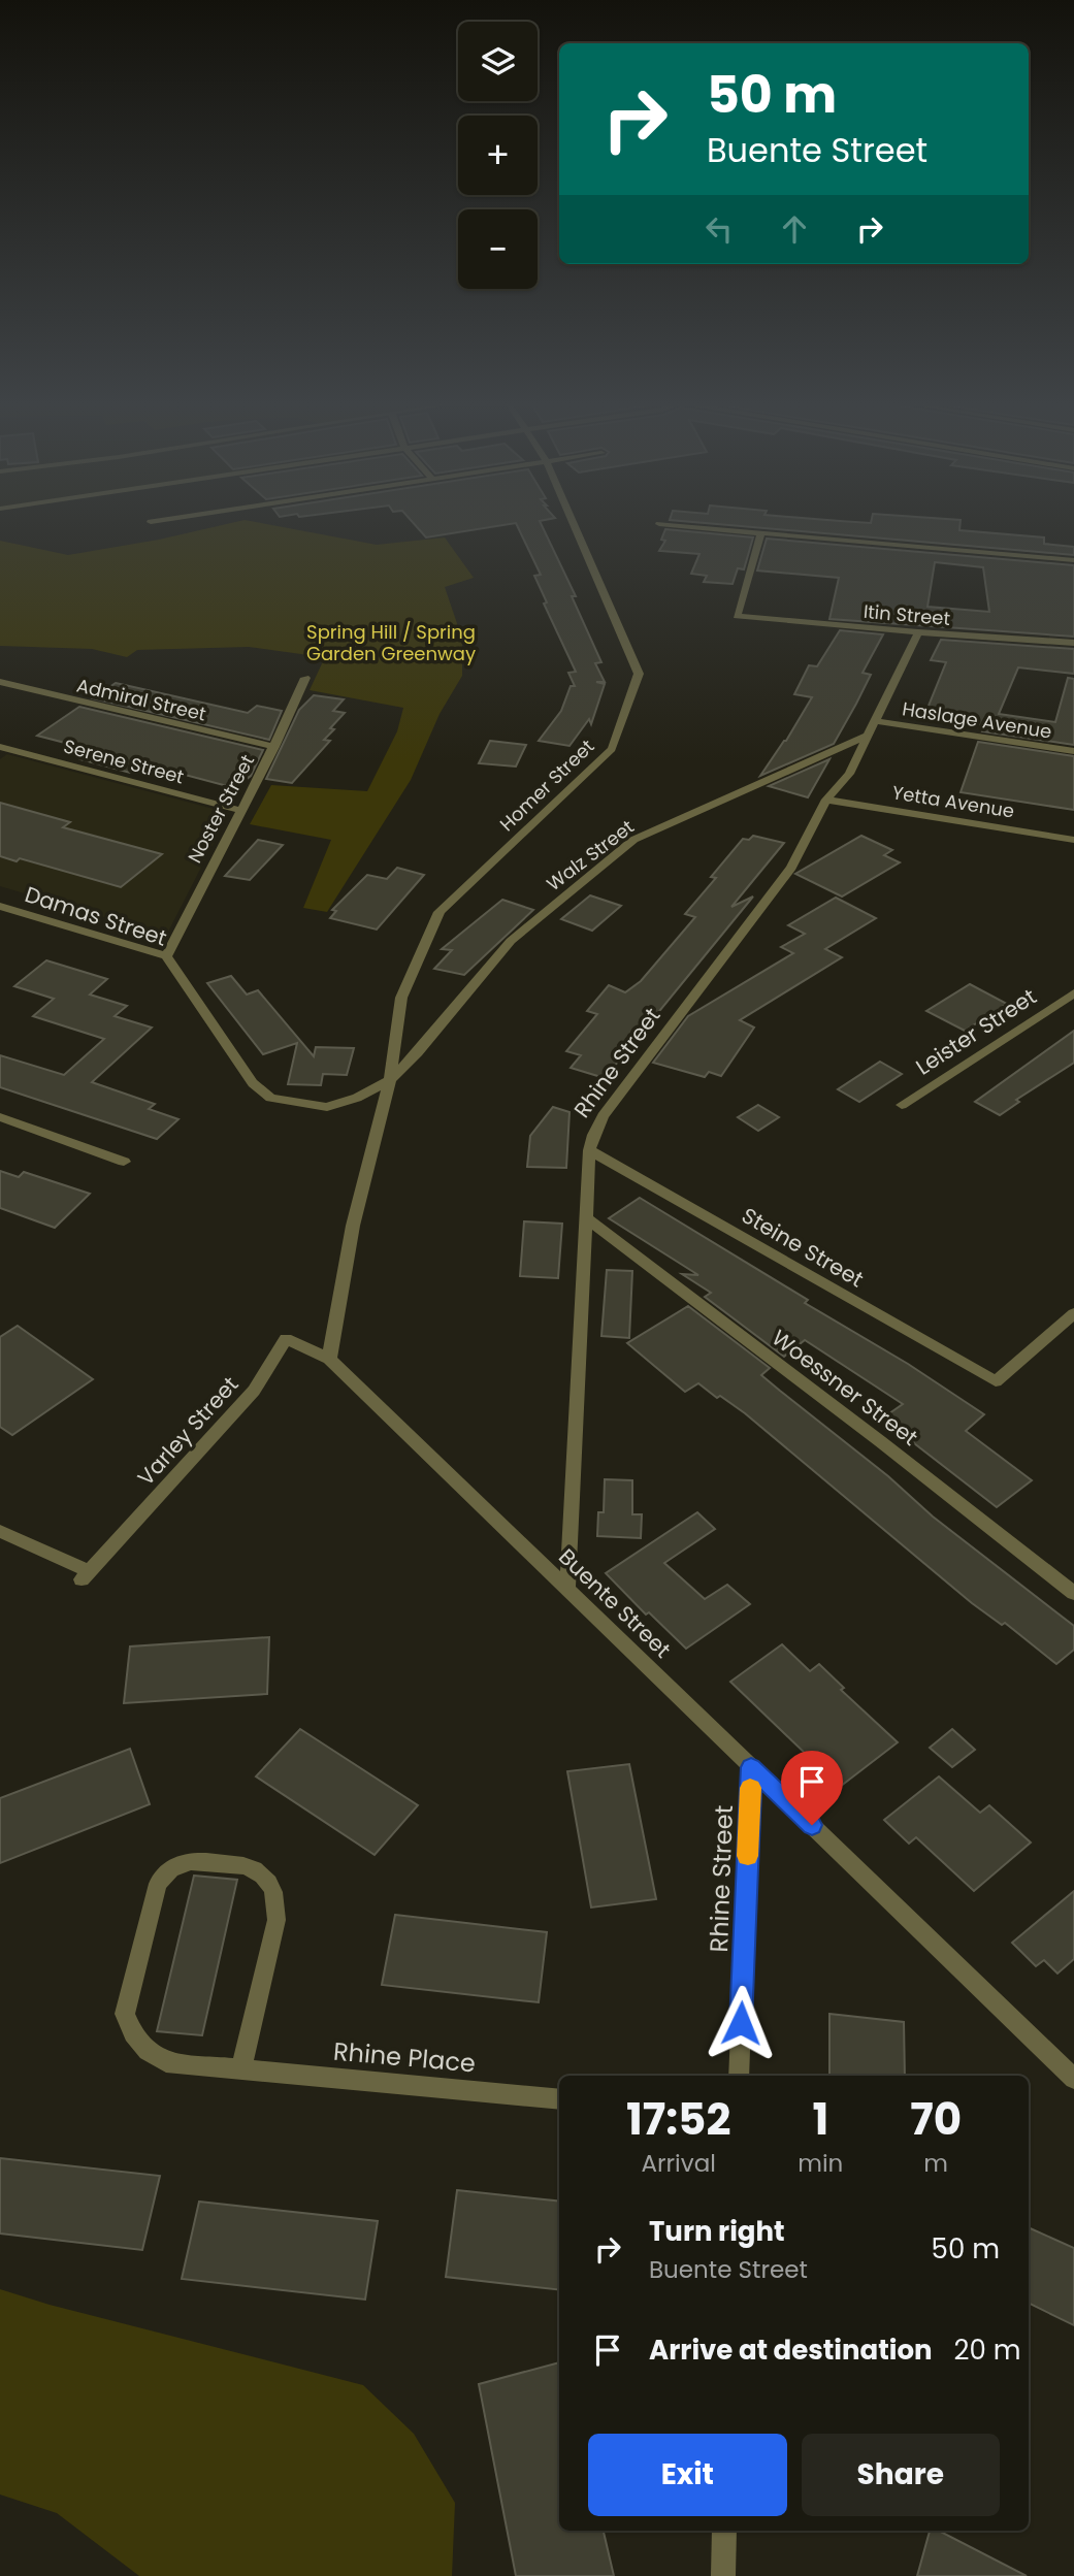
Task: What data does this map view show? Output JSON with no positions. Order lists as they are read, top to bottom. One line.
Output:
{"streets":{"street":["Itin Street","Admiral Street","Haslage Avenue","Serene Street","Homer Street","Yetta Avenue","Noster Street","Walz Street","Damas Street","Leister Street","Rhine Street","Steine Street","Woessner Street","Varley Street","Buente Street","Rhine Place"]},"crossings":[["Itin Street","Rhine Street"],["Admiral Street","Noster Street"],["Haslage Avenue","Rhine Street"],["Serene Street","Noster Street"],["Homer Street","Walz Street"],["Homer Street","Damas Street"],["Yetta Avenue","Rhine Street"],["Noster Street","Damas Street"],["Walz Street","Damas Street"],["Walz Street","Rhine Street"],["Rhine Street","Steine Street"],["Rhine Street","Woessner Street"],["Rhine Street","Buente Street"],["Varley Street","Buente Street"]],"parks":["Spring Hill / Spring Garden Greenway"],"page":{"map_buttons":["+","−"],"turn":["50 m","Buente Street"],"eta":["17:52","Arrival","1","min","70","m"],"list":[{"name":"Turn right","note":"Buente Street","value":"50 m"},{"name":"Arrive at destination","value":"20 m"}],"buttons":["Exit","Share"]}}
